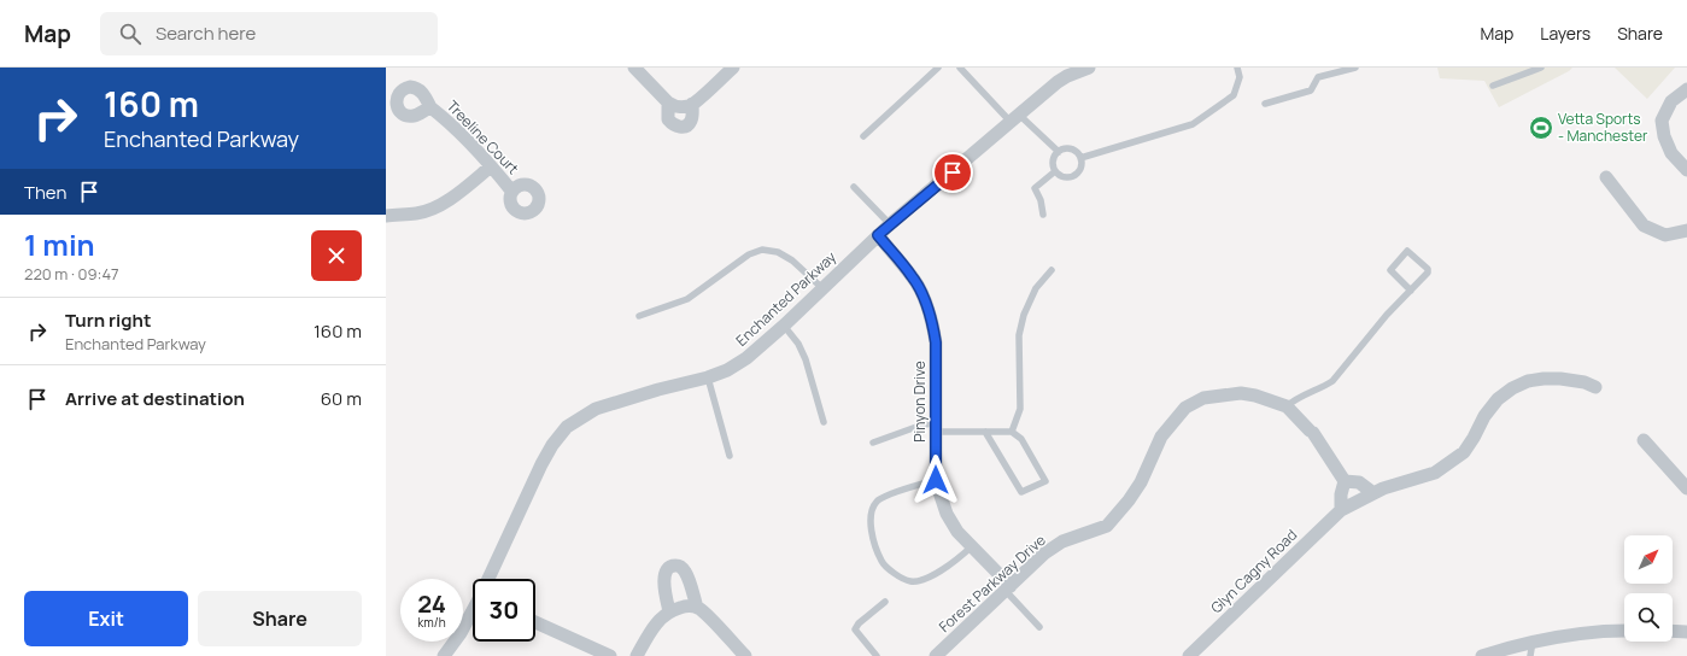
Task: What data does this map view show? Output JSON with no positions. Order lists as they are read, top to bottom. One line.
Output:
{"streets":{"street":["Treeline Court","Enchanted Parkway","Pinyon Drive","Glyn Cagny Road","Forest Parkway Drive"]},"crossings":[["Enchanted Parkway","Pinyon Drive"],["Pinyon Drive","Forest Parkway Drive"]],"places":{"sports":["Vetta Sports - Manchester"]},"north":"top right","page":{"header":"Map","search":"Search here","nav":["Map","Layers","Share"],"turn":["160 m","Enchanted Parkway"],"then":"Then","heading":["1 min","220 m · 09:47"],"list":[{"name":"Turn right","note":"Enchanted Parkway","value":"160 m"},{"name":"Arrive at destination","value":"60 m"}],"speed":"24 km/h","limit":"30","buttons":["Exit","Share"]}}
